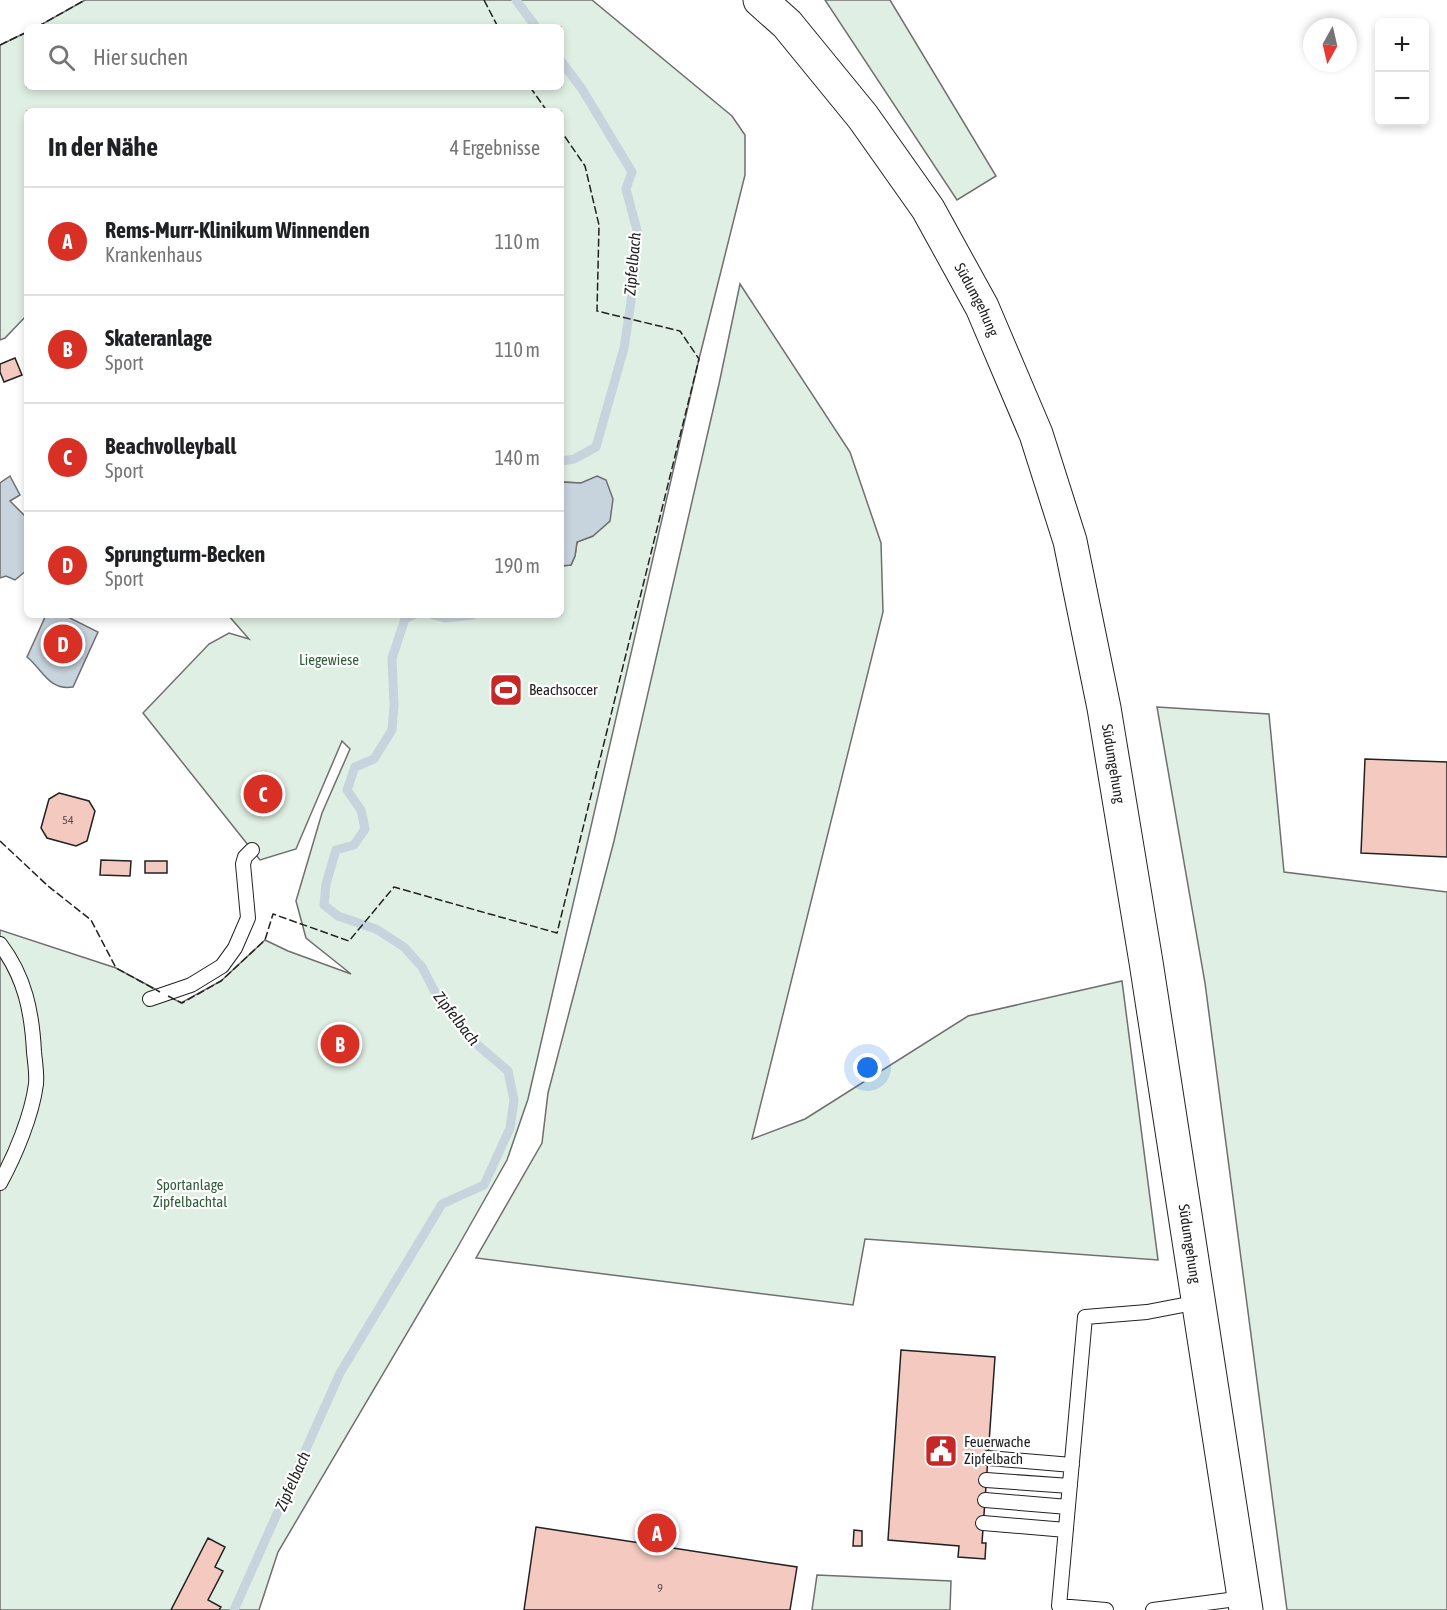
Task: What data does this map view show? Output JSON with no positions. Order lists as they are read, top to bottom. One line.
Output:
{"streets":{"main road":["Südumgehung"]},"water":["Zipfelbach"],"parks":["Liegewiese","Sportanlage Zipfelbachtal"],"places":{"sports":["Beachsoccer"],"public building":["Feuerwache Zipfelbach"]},"house_numbers":["54","9"],"north":"bottom","page":{"map_buttons":["+","−"],"search":"Hier suchen","heading":["In der Nähe","4 Ergebnisse"],"list":[{"mark":"A","name":"Rems-Murr-Klinikum Winnenden","note":"Krankenhaus","value":"110 m"},{"mark":"B","name":"Skateranlage","note":"Sport","value":"110 m"},{"mark":"C","name":"Beachvolleyball","note":"Sport","value":"140 m"},{"mark":"D","name":"Sprungturm-Becken","note":"Sport","value":"190 m"}],"pins":["D","C","B","A"]}}
